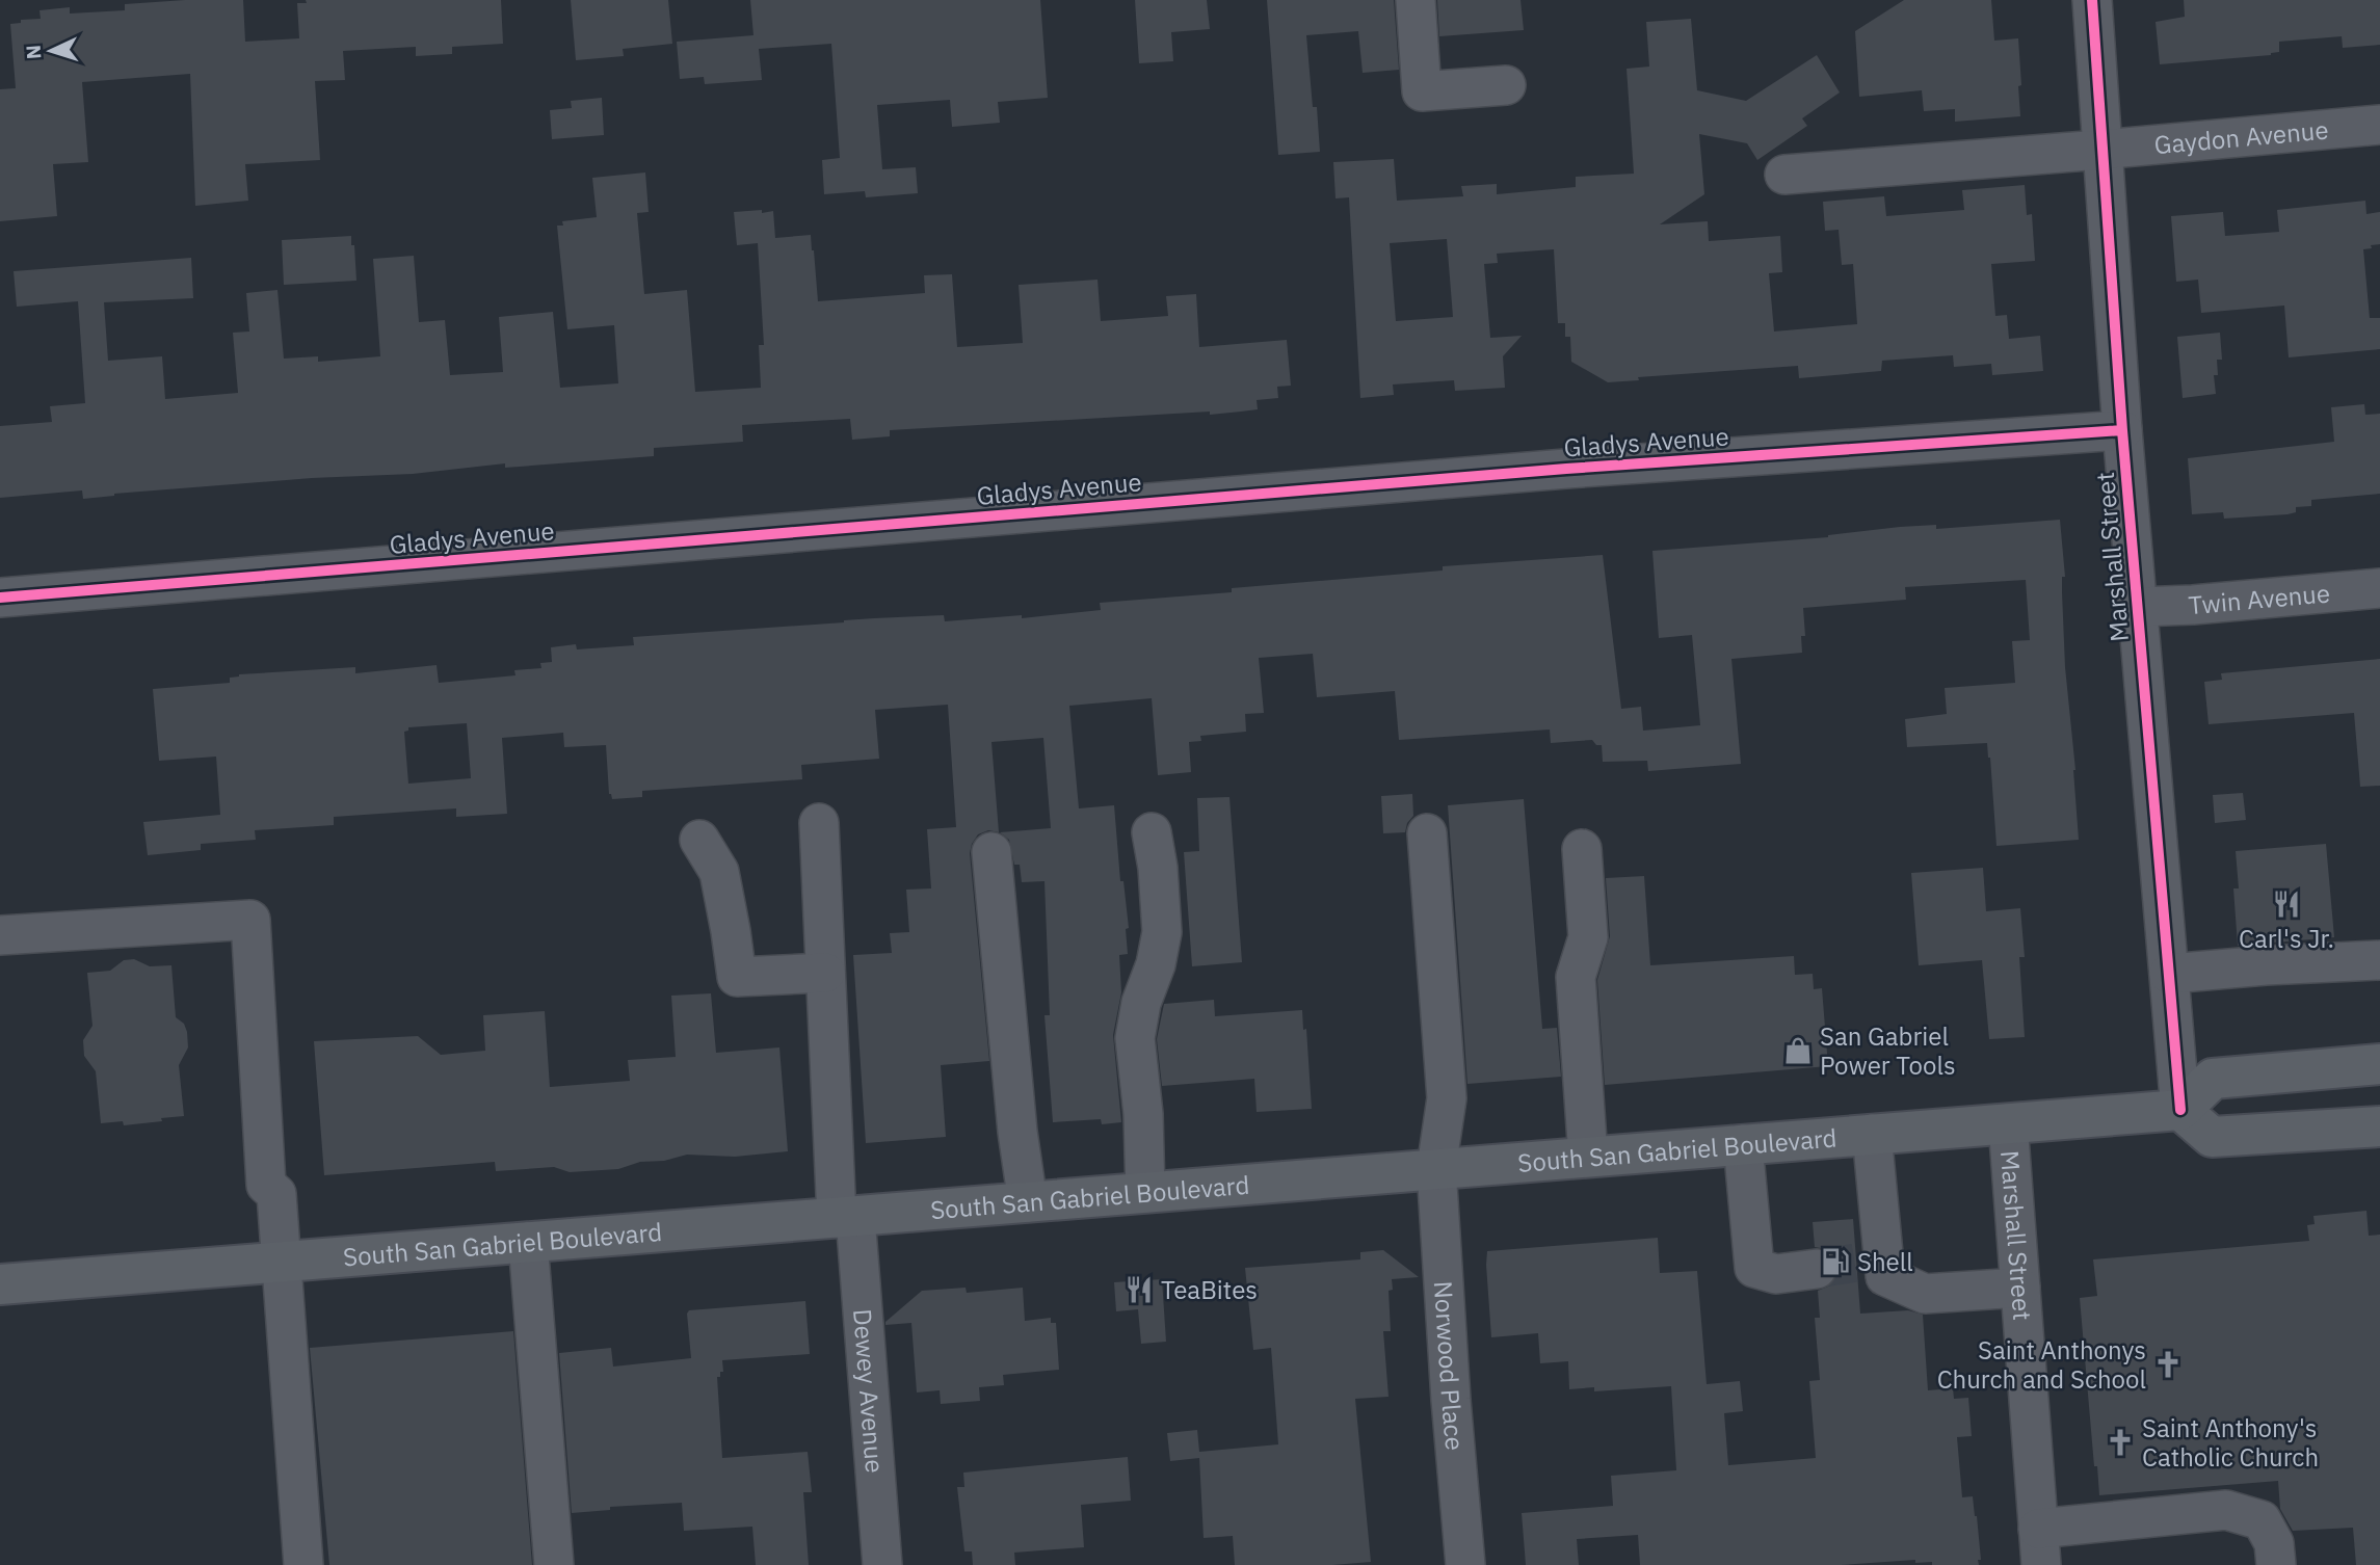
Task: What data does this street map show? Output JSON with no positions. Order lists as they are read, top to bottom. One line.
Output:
{"streets":{"main road":["South San Gabriel Boulevard"],"street":["Gaydon Avenue","Gladys Avenue","Marshall Street","Twin Avenue","Norwood Place","Dewey Avenue"]},"crossings":[["Gaydon Avenue","Marshall Street"],["Gladys Avenue","Marshall Street"],["Marshall Street","Twin Avenue"],["Marshall Street","South San Gabriel Boulevard"],["South San Gabriel Boulevard","Norwood Place"],["South San Gabriel Boulevard","Dewey Avenue"]],"places":{"restaurant":["Carl's Jr.","TeaBites"],"shop":["San Gabriel Power Tools"],"fuel station":["Shell"],"church":["Saint Anthonys Church and School","Saint Anthony's Catholic Church"]},"north":"left"}
